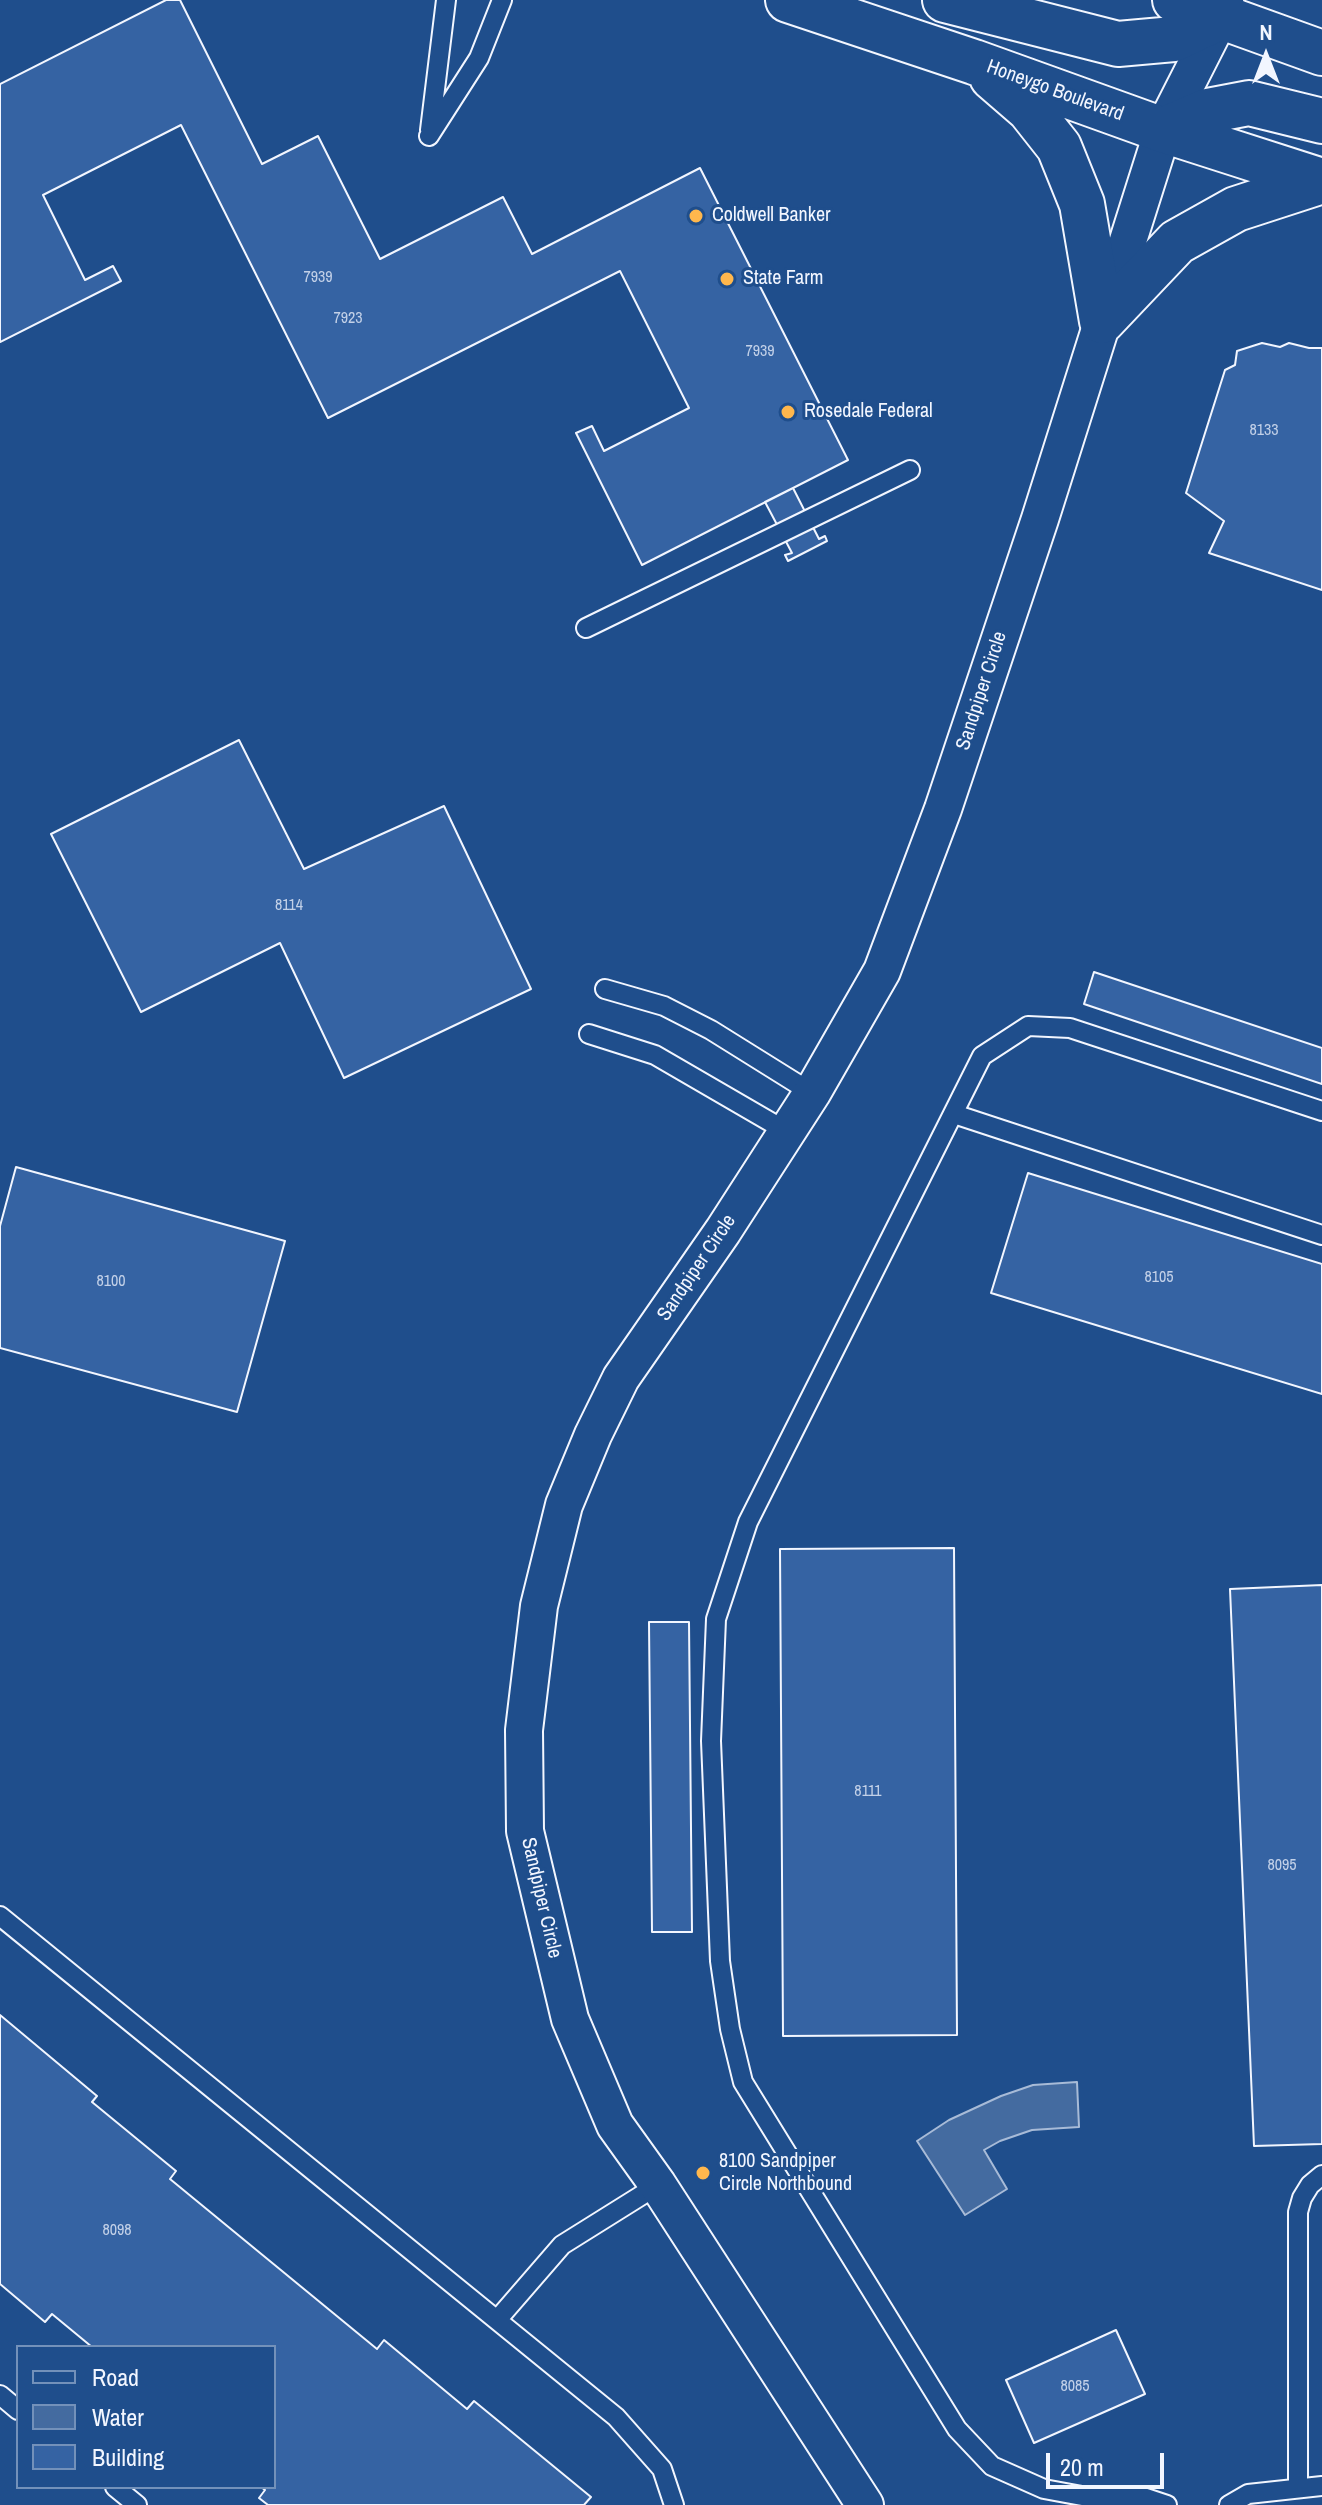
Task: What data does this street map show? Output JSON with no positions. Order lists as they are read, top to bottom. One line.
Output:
{"streets":{"main road":["Honeygo Boulevard"],"street":["Sandpiper Circle"]},"crossings":[["Honeygo Boulevard","Sandpiper Circle"]],"places":["Coldwell Banker","State Farm","Rosedale Federal","8100 Sandpiper Circle Northbound"],"house_numbers":["7939","7923","7939","8133","8114","8105","8100","8111","8095","8098","8085"],"legend":["Road","Water","Building"],"scale_bar":"20 m","north":"top"}
